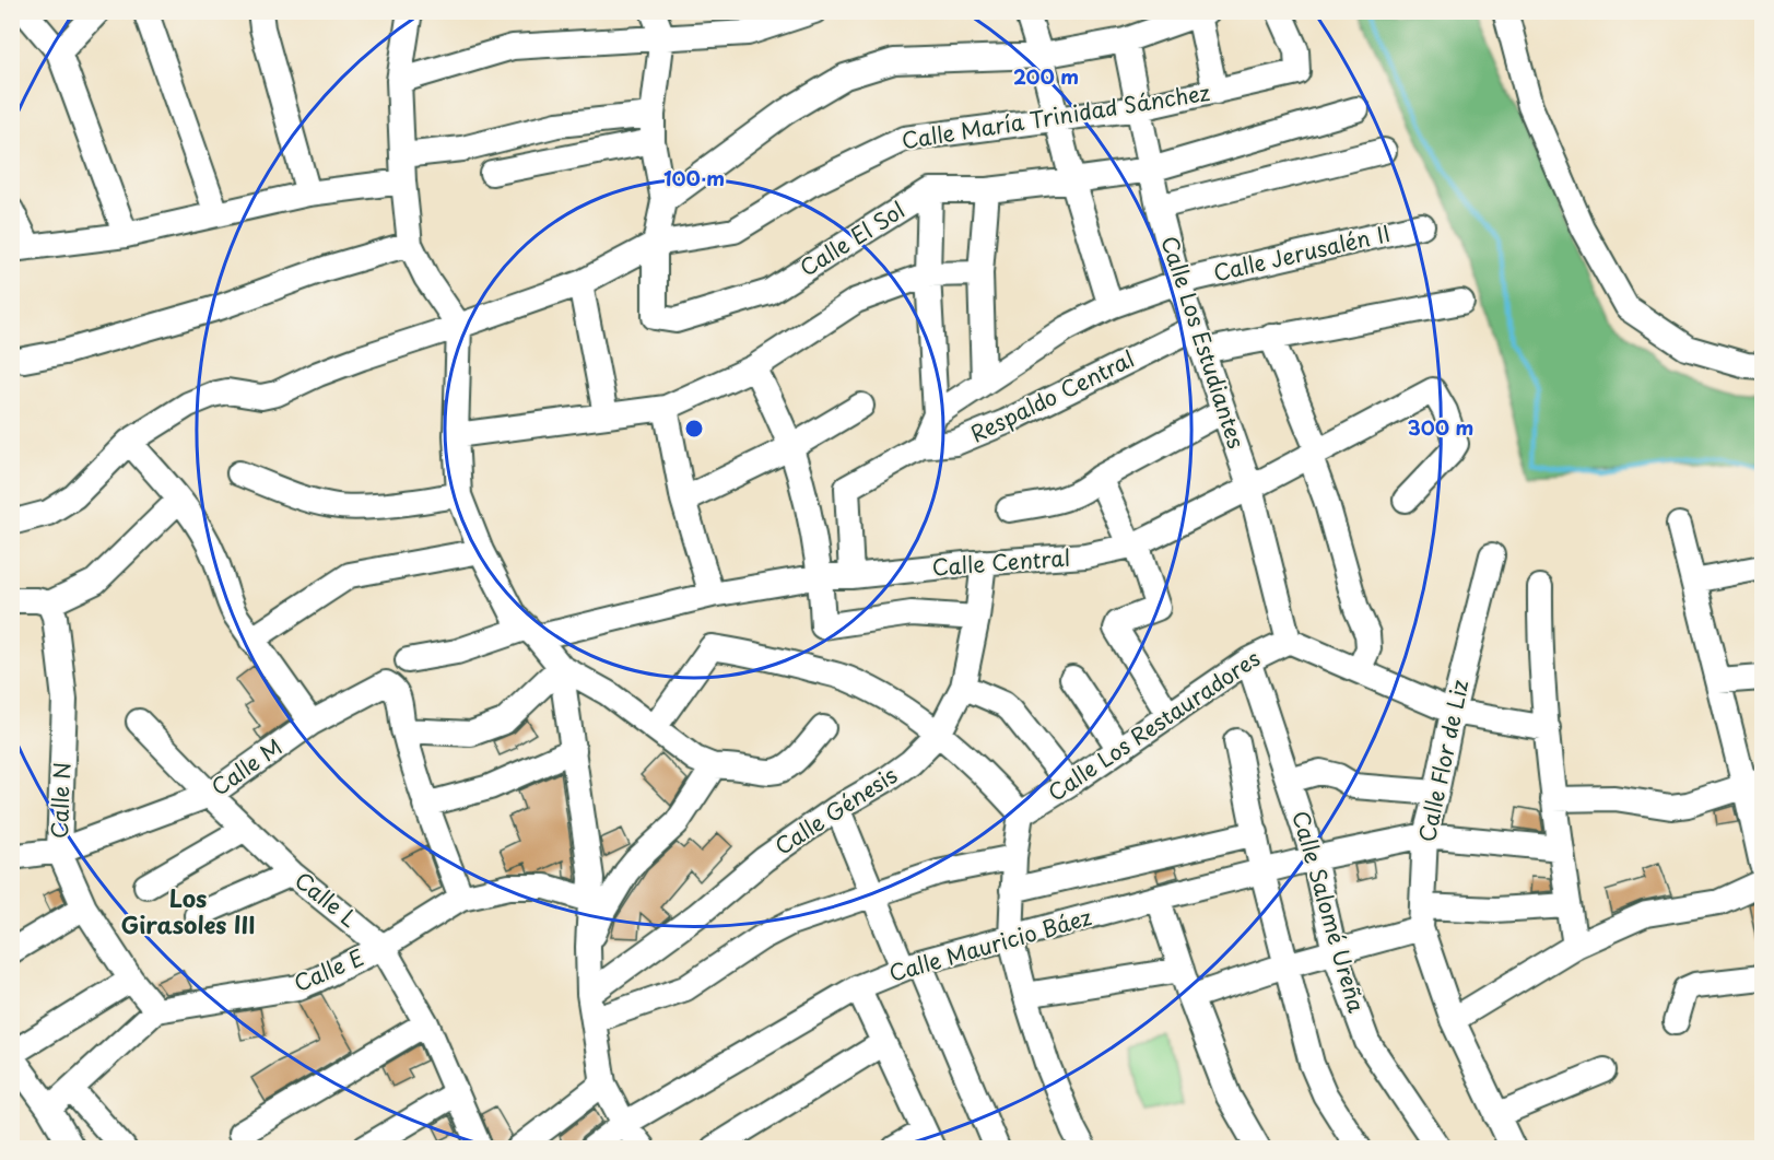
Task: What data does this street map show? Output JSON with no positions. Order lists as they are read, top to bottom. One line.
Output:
{"streets":{"street":["Calle María Trinidad Sánchez","Calle El Sol","Calle Jerusalén II","Calle Los Estudiantes","Respaldo Central","Calle Central","Calle Los Restauradores","Calle Flor de Liz","Calle M","Calle N","Calle Génesis","Calle L","Calle Salomé Ureña","Calle Mauricio Báez","Calle E"]},"crossings":[["Calle María Trinidad Sánchez","Calle El Sol"],["Calle María Trinidad Sánchez","Calle Los Estudiantes"],["Calle El Sol","Calle Los Estudiantes"],["Calle Jerusalén II","Calle Los Estudiantes"],["Calle Los Estudiantes","Respaldo Central"],["Calle Los Estudiantes","Calle Central"],["Calle Los Estudiantes","Calle Los Restauradores"],["Respaldo Central","Calle Central"],["Calle Central","Calle Génesis"],["Calle Los Restauradores","Calle Salomé Ureña"],["Calle Flor de Liz","Calle Mauricio Báez"],["Calle M","Calle N"],["Calle M","Calle L"],["Calle N","Calle E"],["Calle L","Calle E"],["Calle Salomé Ureña","Calle Mauricio Báez"]],"districts":["Los Girasoles III"],"rings":["200 m","100 m","300 m"]}
